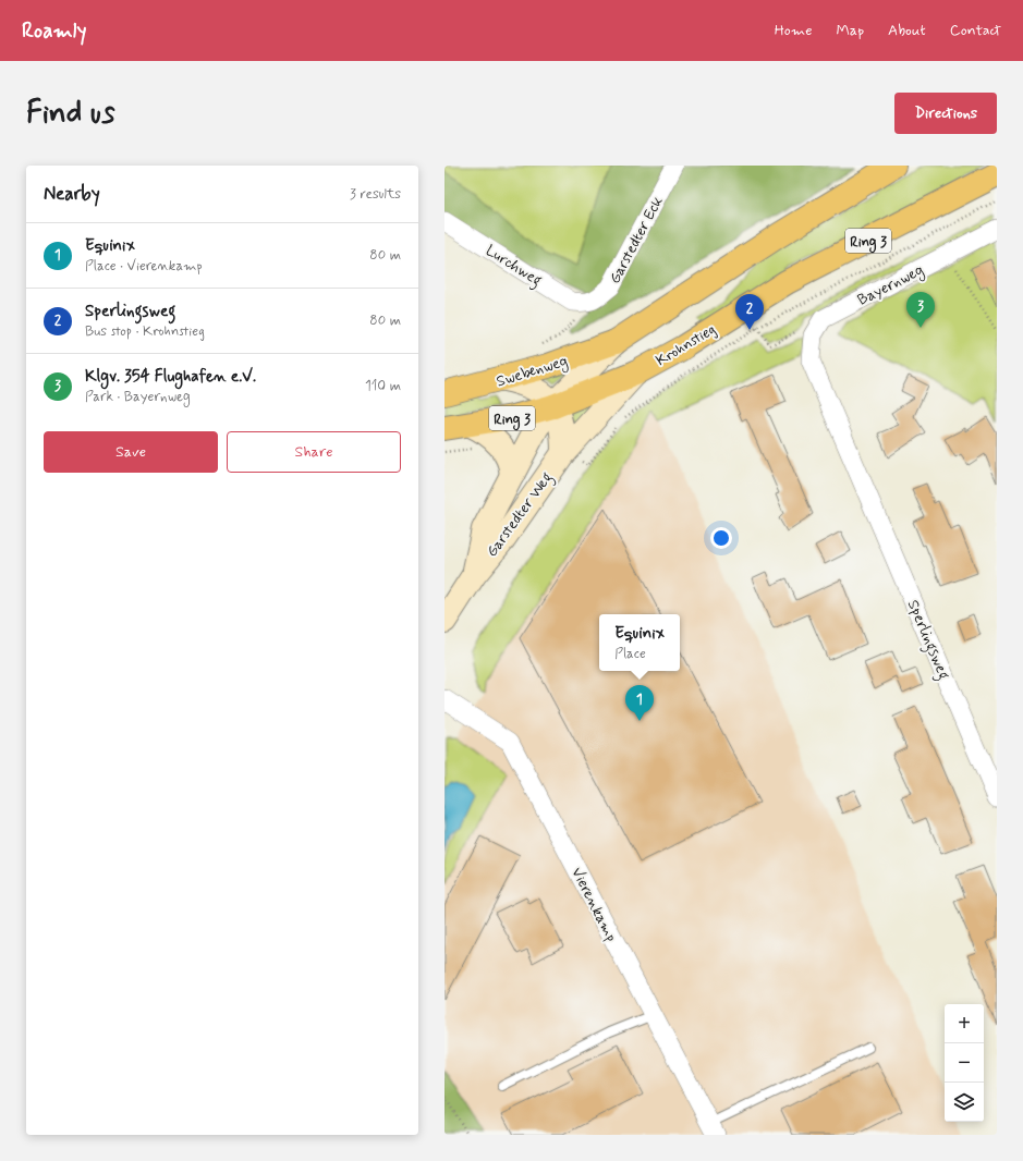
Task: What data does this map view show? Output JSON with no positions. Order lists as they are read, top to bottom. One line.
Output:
{"streets":{"main road":["Ring 3","Krohnstieg","Swebenweg","Garstedter Weg"],"street":["Garstedter Eck","Lurchweg","Bayernweg","Sperlingsweg","Vierenkamp"]},"crossings":[["Garstedter Eck","Lurchweg"],["Ring 3","Krohnstieg"],["Ring 3","Swebenweg"],["Ring 3","Garstedter Weg"],["Bayernweg","Sperlingsweg"],["Krohnstieg","Garstedter Weg"],["Swebenweg","Garstedter Weg"]],"page":{"header":"Roamly","nav":["Home","Map","About","Contact"],"buttons":["Directions",["Save","Share"]],"title":"Find us","heading":["Nearby","3 results"],"list":[{"mark":"1","name":"Equinix","note":"Place · Vierenkamp","value":"80 m"},{"mark":"2","name":"Sperlingsweg","note":"Bus stop · Krohnstieg","value":"80 m"},{"mark":"3","name":"Klgv. 354 Flughafen e.V.","note":"Park · Bayernweg","value":"110 m"}],"pins":["3","2","1"],"popup":["Equinix","Place"],"map_buttons":["+","−"]}}
